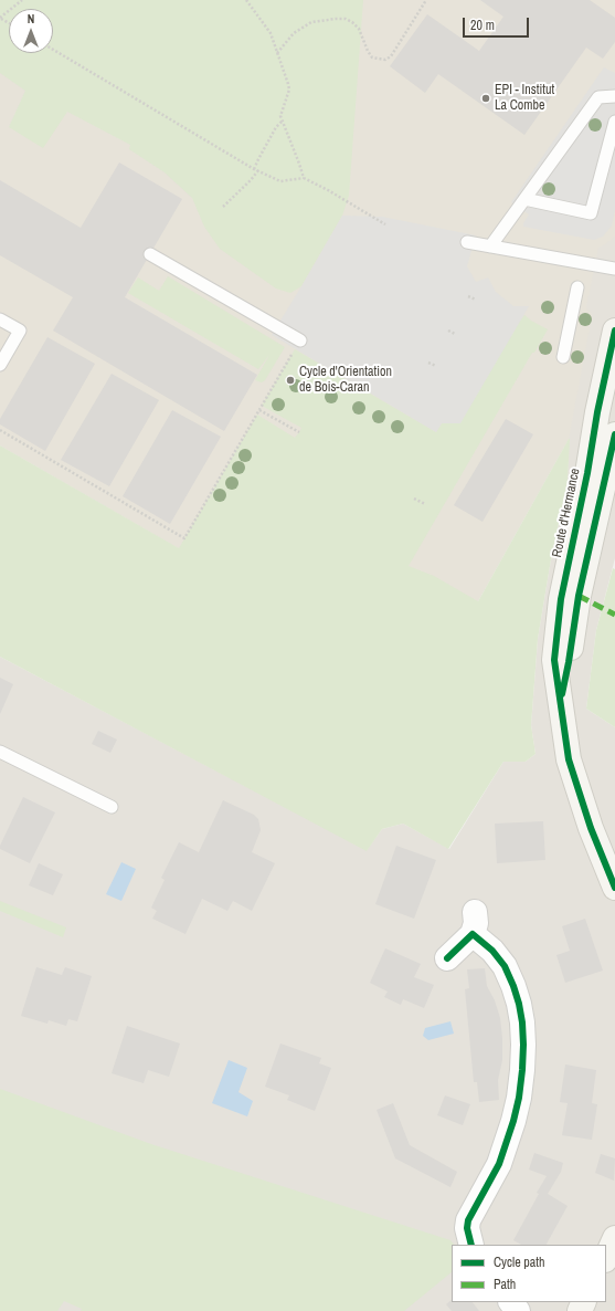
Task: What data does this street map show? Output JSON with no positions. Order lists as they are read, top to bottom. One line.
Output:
{"streets":{"main road":["Route d'Hermance"]},"places":["EPI - Institut La Combe","Cycle d'Orientation de Bois-Caran"],"legend":["Cycle path","Path"],"scale_bar":"20 m","north":"top"}
